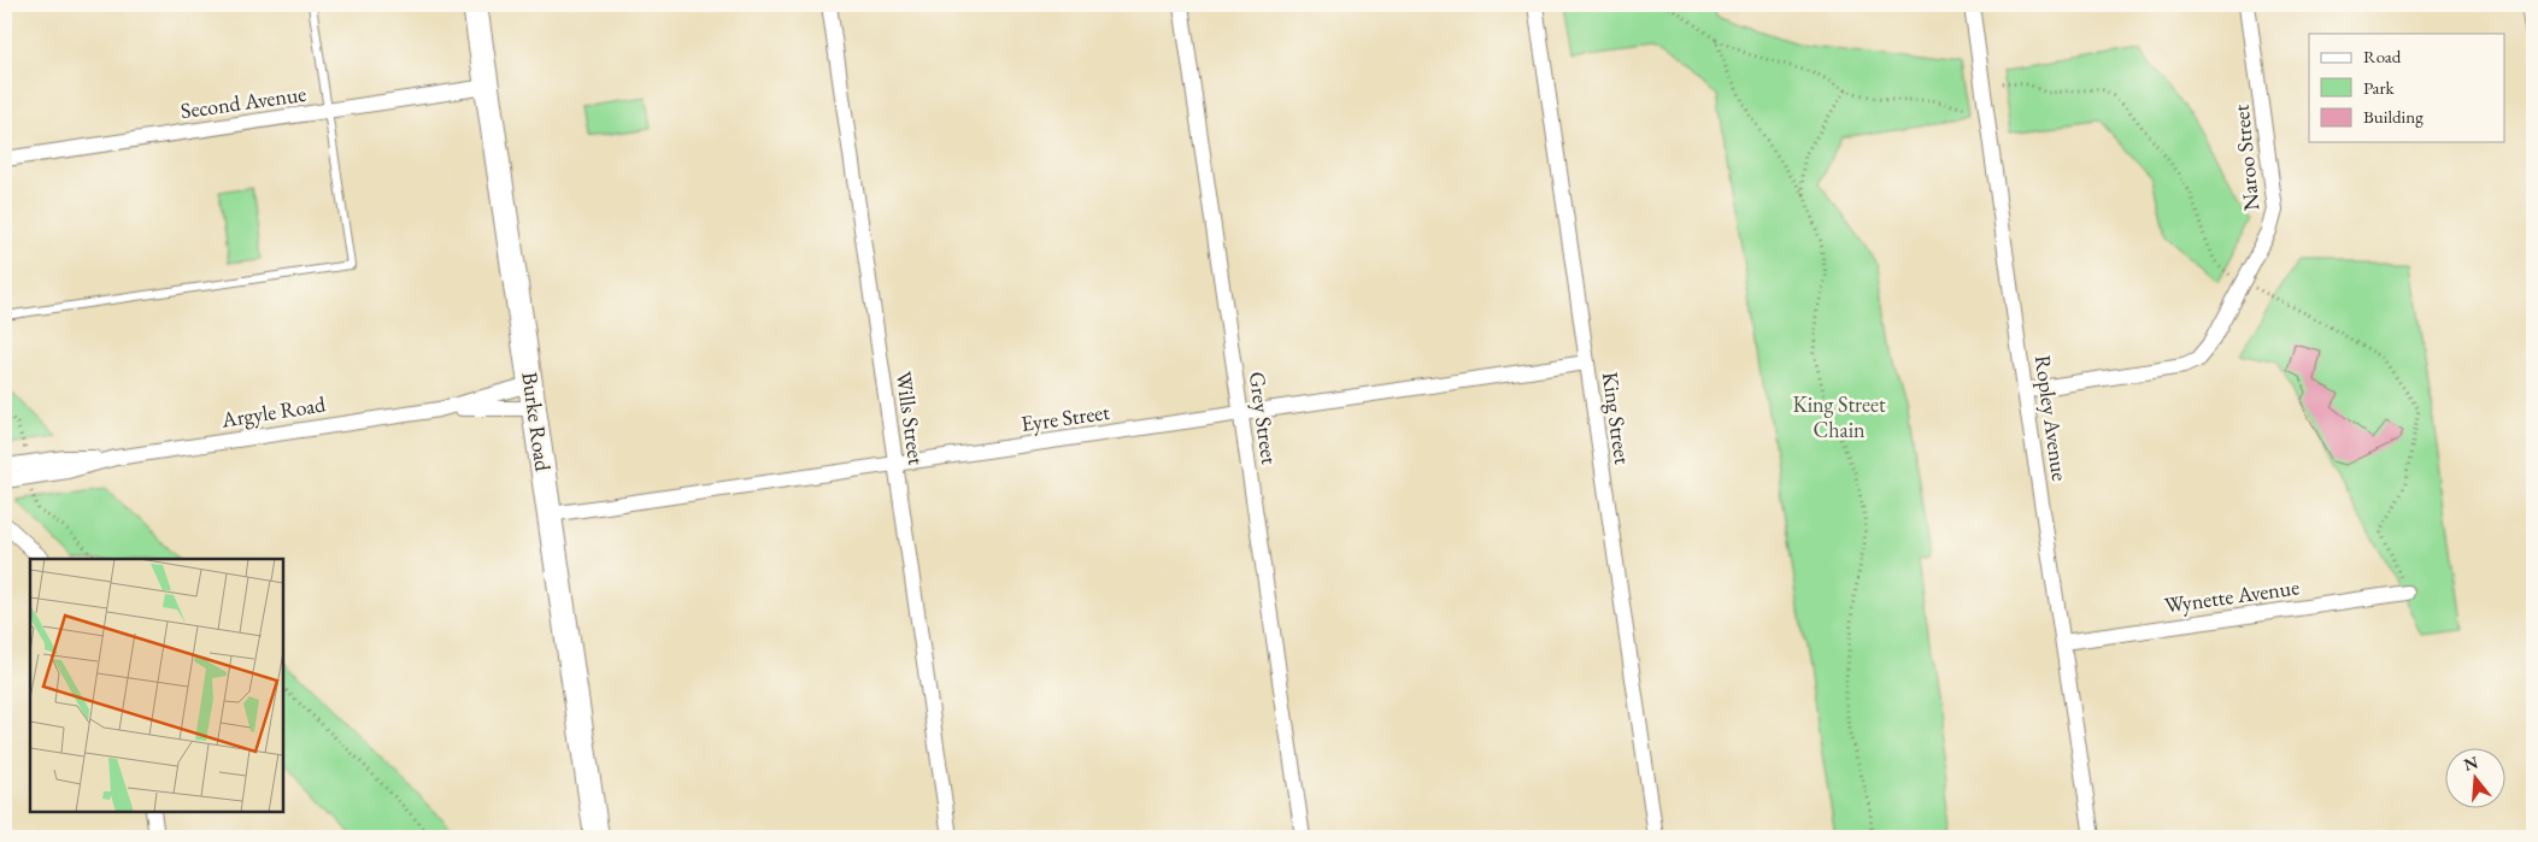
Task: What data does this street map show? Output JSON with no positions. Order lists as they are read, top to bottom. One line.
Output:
{"streets":{"main road":["Burke Road"],"street":["Second Avenue","Naroo Street","Argyle Road","Wills Street","Eyre Street","Grey Street","King Street","Ropley Avenue","Wynette Avenue"]},"crossings":[["Second Avenue","Burke Road"],["Naroo Street","Ropley Avenue"],["Argyle Road","Burke Road"],["Wills Street","Eyre Street"],["Eyre Street","Grey Street"],["Eyre Street","King Street"],["Eyre Street","Burke Road"],["Ropley Avenue","Wynette Avenue"]],"parks":["King Street Chain"],"legend":["Road","Park","Building"],"north":"top"}
